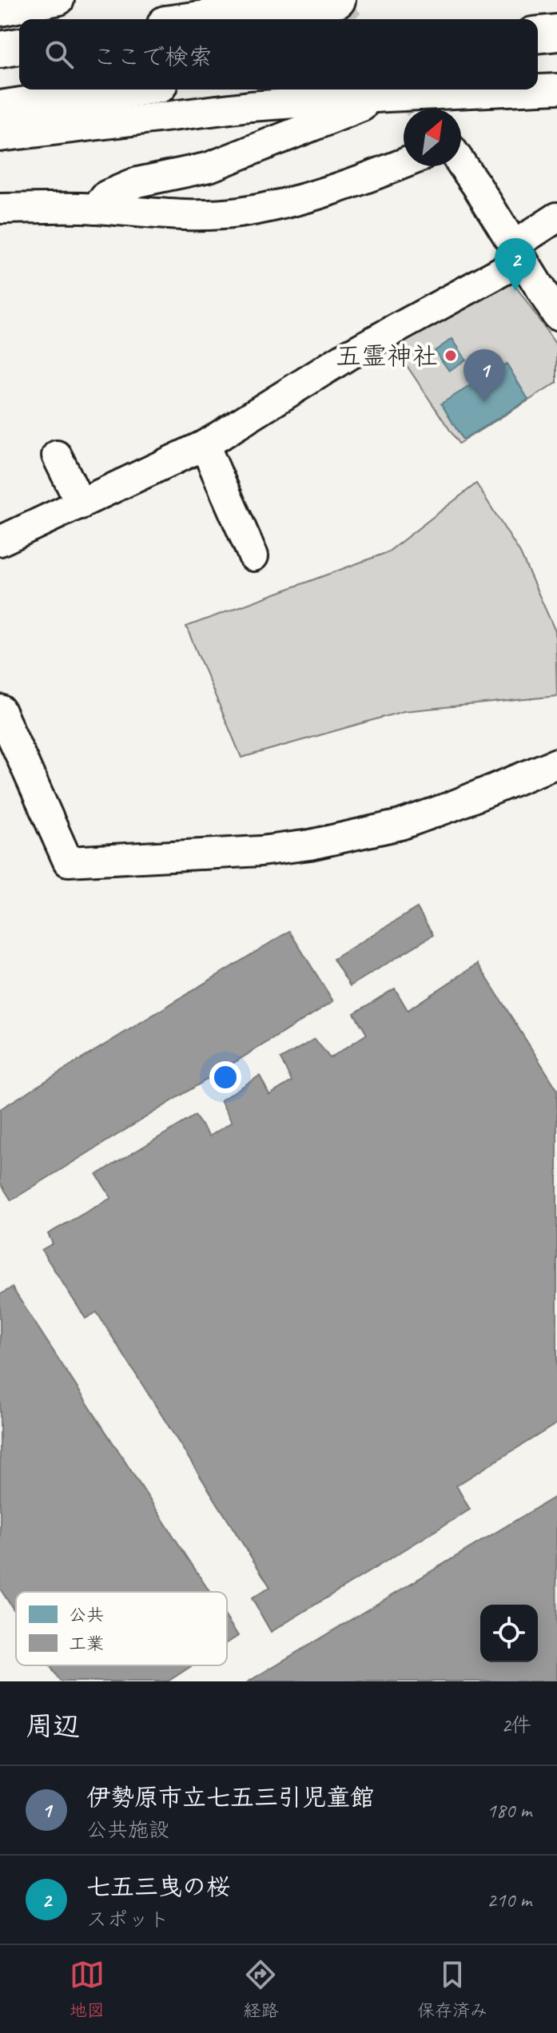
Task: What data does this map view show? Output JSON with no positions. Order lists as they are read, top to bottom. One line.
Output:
{"places":["五霊神社"],"legend":["公共","工業"],"north":"top right","page":{"search":"ここで検索","pins":["2","1"],"heading":["周辺","2件"],"list":[{"mark":"1","name":"伊勢原市立七五三引児童館","note":"公共施設","value":"180 m"},{"mark":"2","name":"七五三曳の桜","note":"スポット","value":"210 m"}],"nav":["地図","経路","保存済み"]}}
